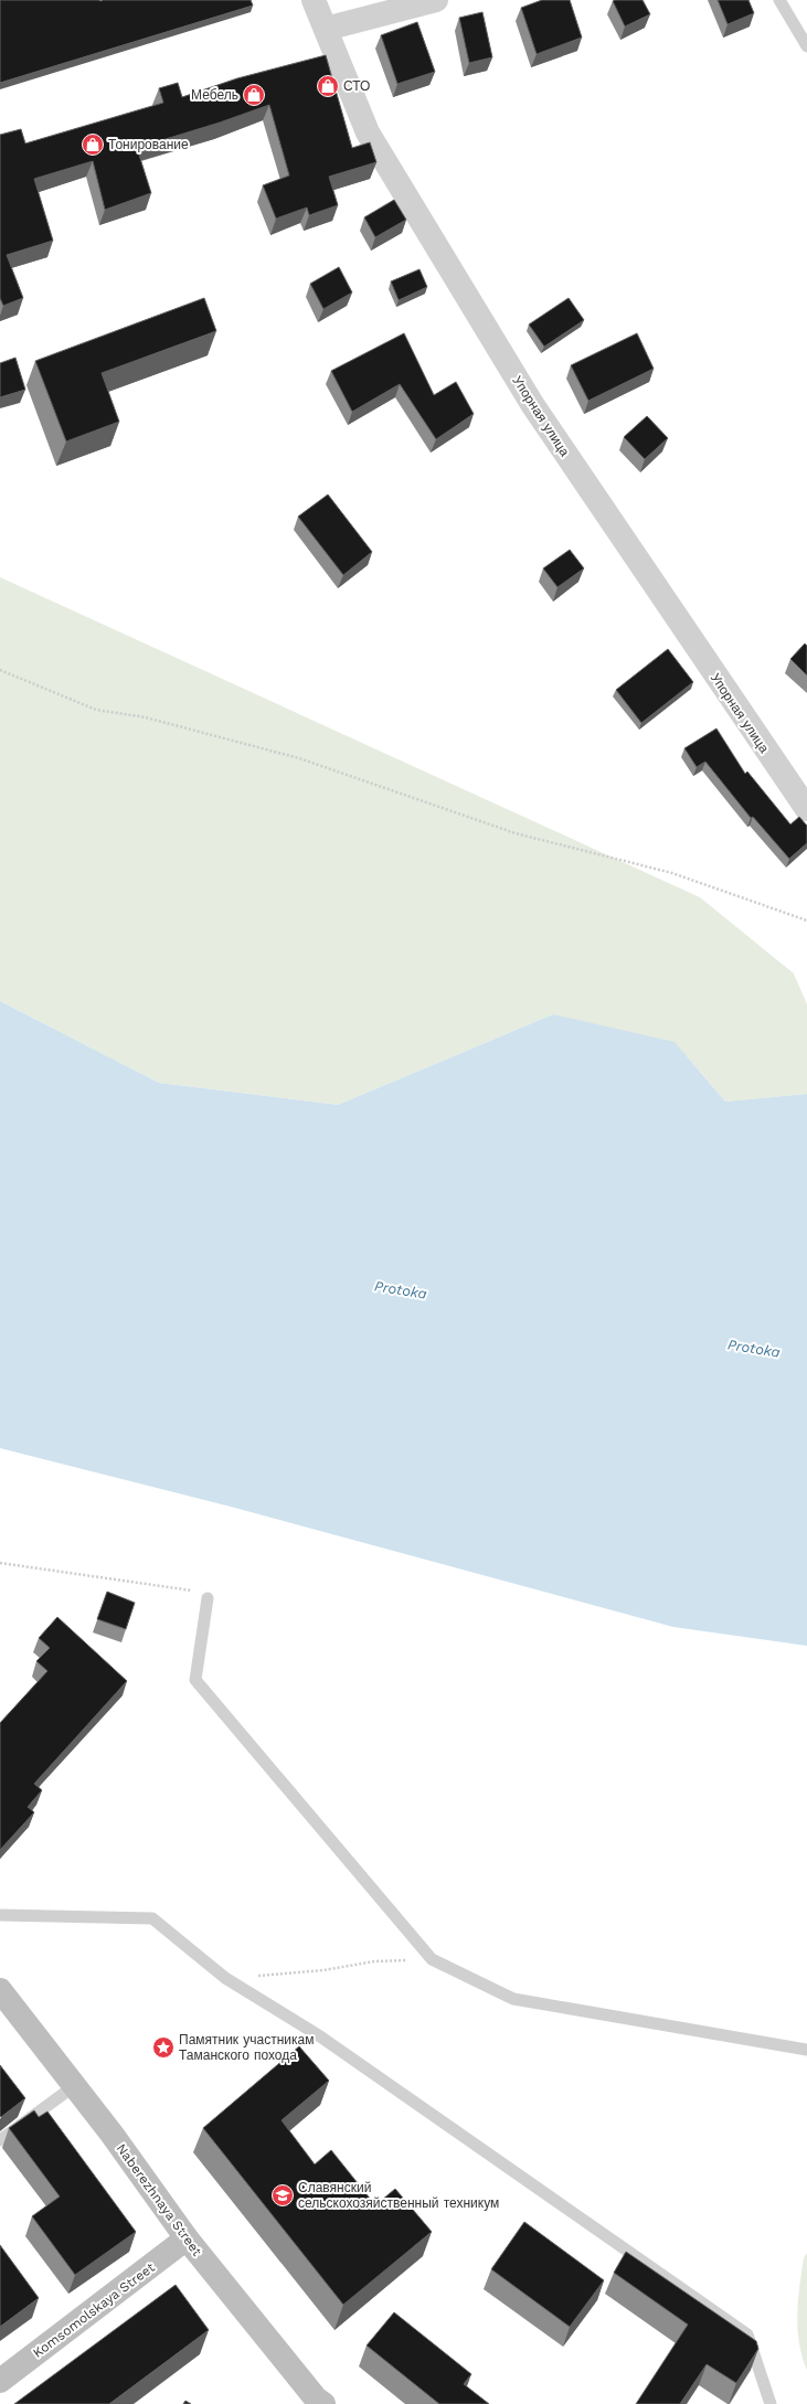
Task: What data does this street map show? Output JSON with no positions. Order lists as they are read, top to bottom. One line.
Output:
{"streets":{"street":["Упорная улица","Naberezhnaya Street","Komsomolskaya Street"]},"crossings":[["Naberezhnaya Street","Komsomolskaya Street"]],"water":["Protoka"],"places":{"shop":["СТО","Мебель","Тонирование"],"place":["Памятник участникам Таманского похода"],"school or university":["Славянский сельскохозяйственный техникум"]}}
